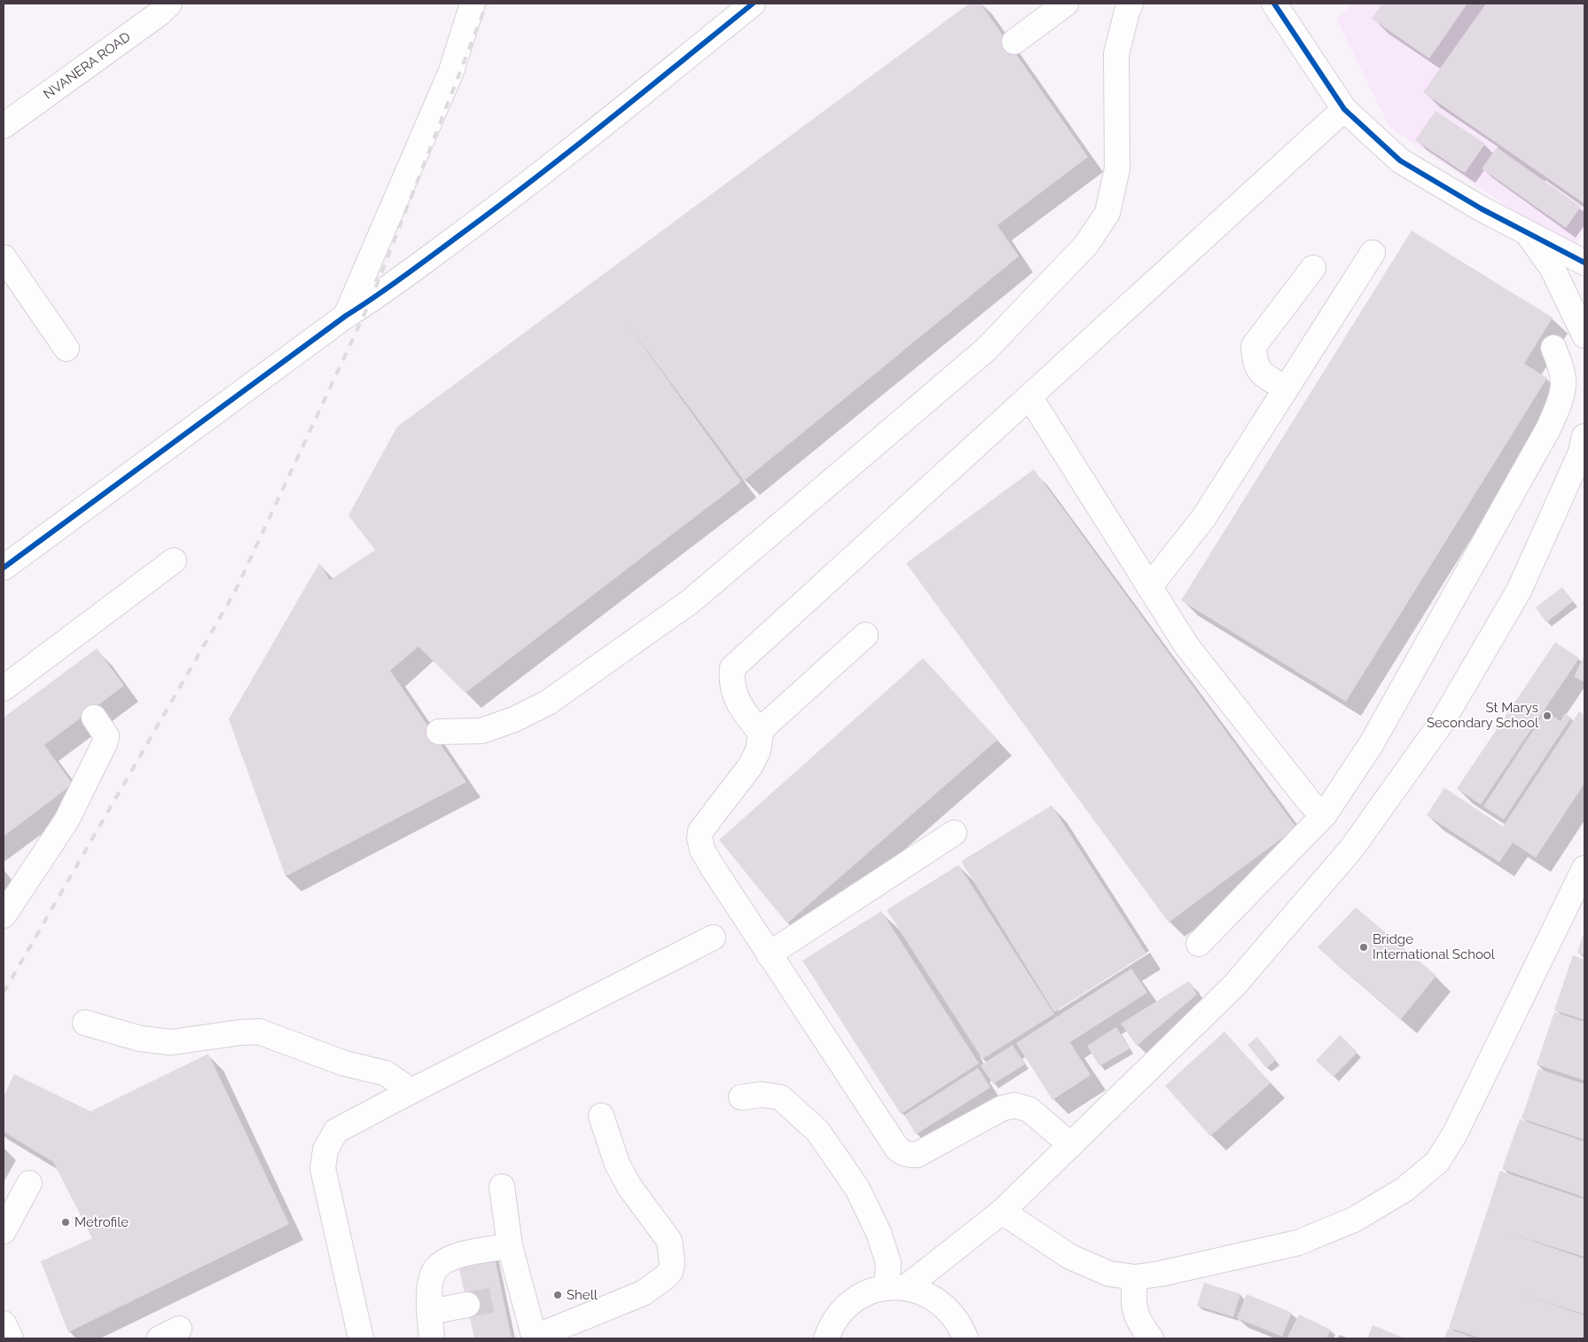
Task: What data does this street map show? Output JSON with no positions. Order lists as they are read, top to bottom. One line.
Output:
{"streets":{"street":["NVANERA ROAD"]},"places":["St Marys Secondary School","Bridge International School","Metrofile","Shell"]}
